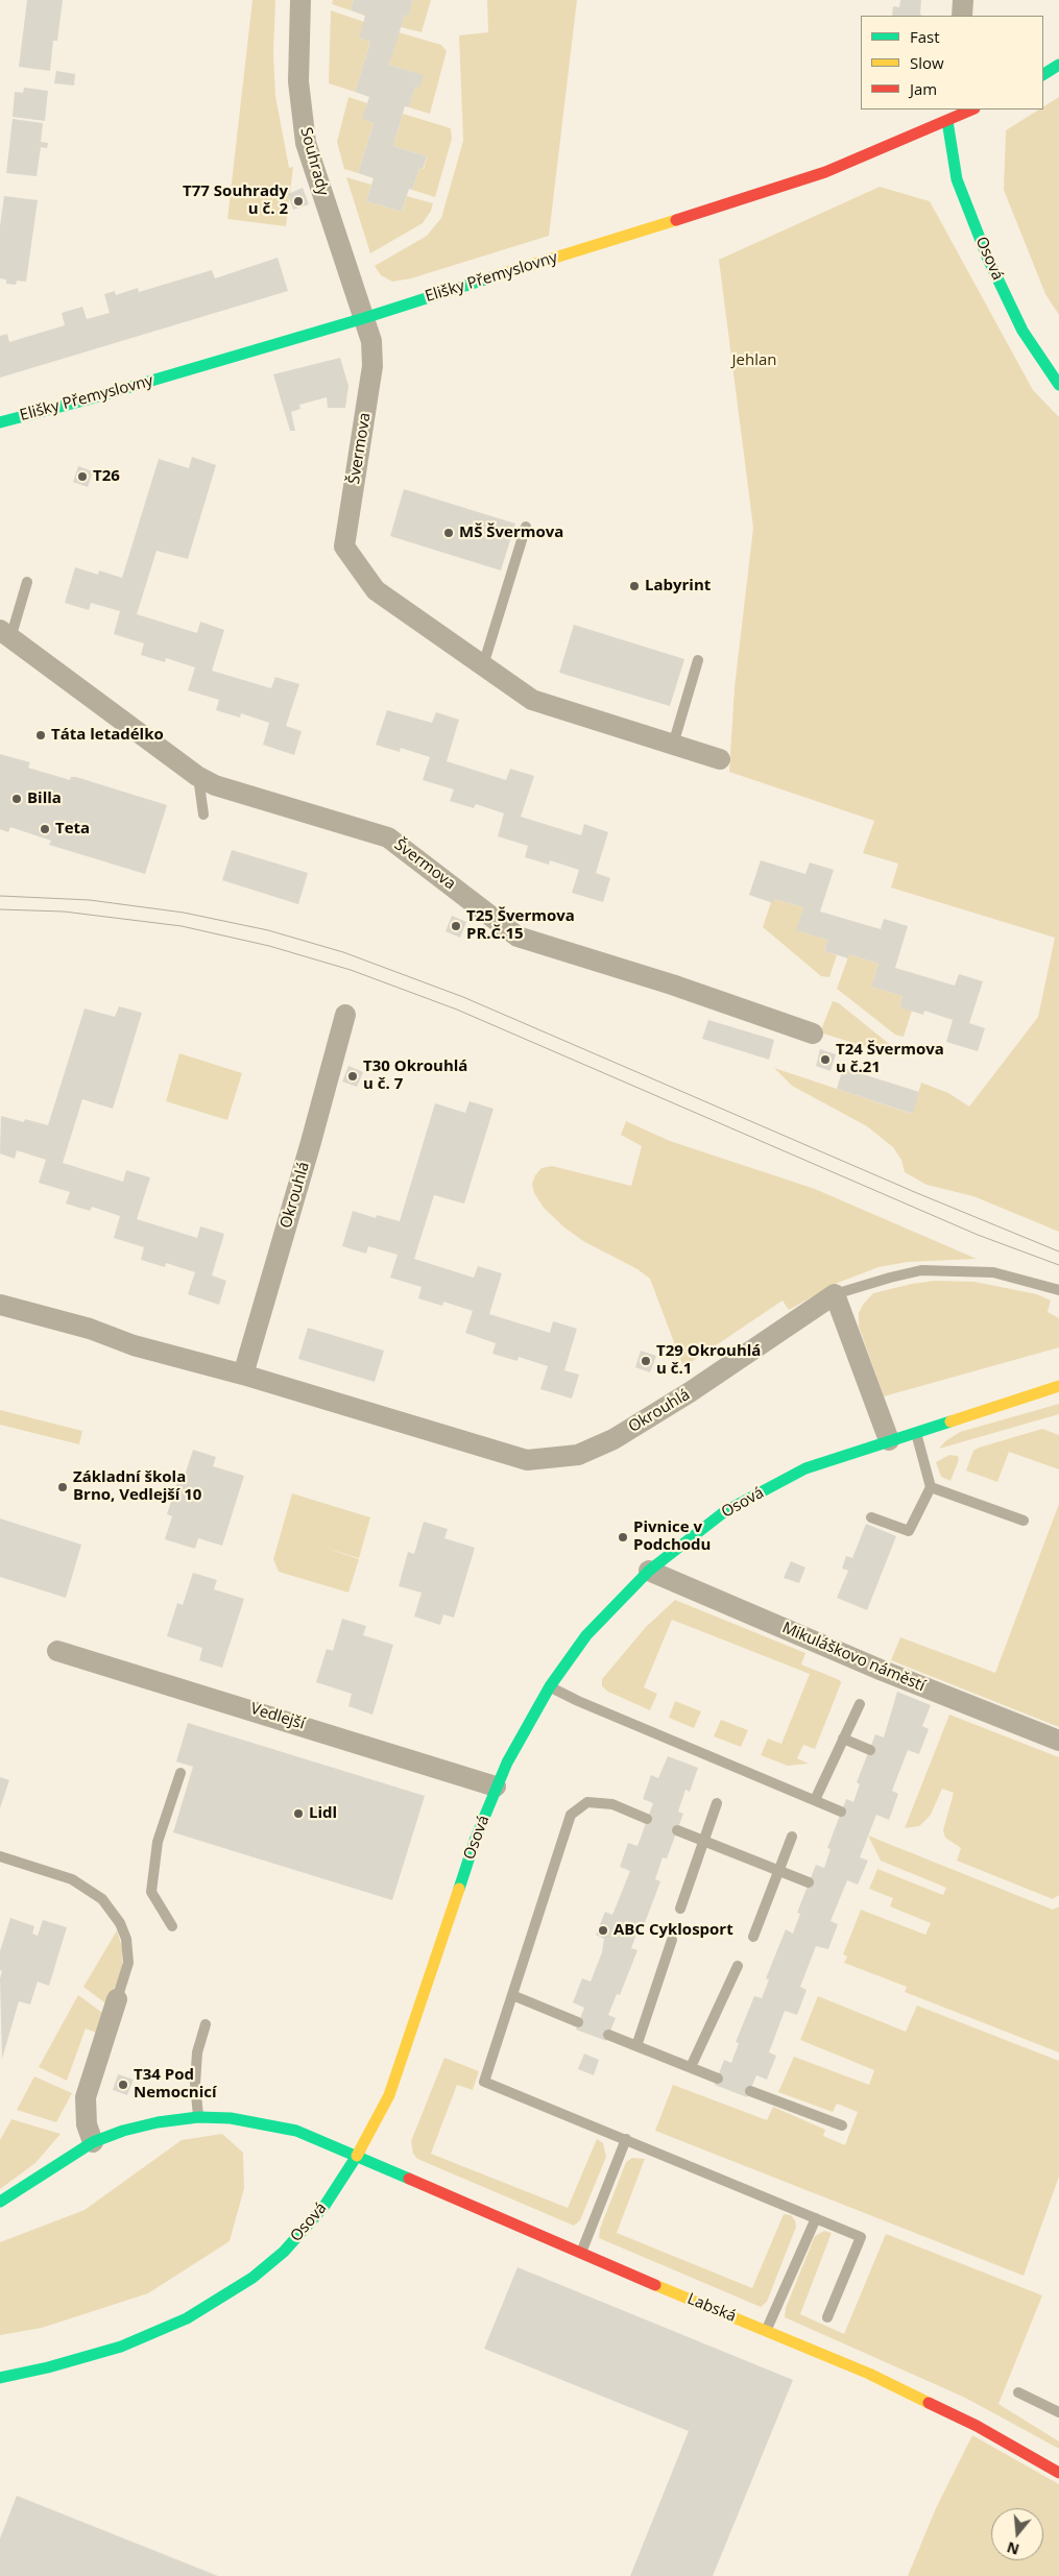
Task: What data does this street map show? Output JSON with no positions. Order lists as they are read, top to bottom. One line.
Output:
{"streets":{"street":["Souhrady","Osová","Elišky Přemyslovny","Švermova","Okrouhlá","Mikuláškovo náměstí","Vedlejší","Labská"]},"crossings":[["Souhrady","Elišky Přemyslovny"],["Souhrady","Švermova"],["Osová","Elišky Přemyslovny"],["Osová","Mikuláškovo náměstí"],["Osová","Vedlejší"],["Osová","Labská"],["Elišky Přemyslovny","Švermova"]],"parks":["Jehlan"],"places":["T77 Souhrady u č. 2","T26","MŠ Švermova","Labyrint","Táta letadélko","Billa","Teta","T25 Švermova PR.Č.15","T24 Švermova u č.21","T30 Okrouhlá u č. 7","T29 Okrouhlá u č.1","Základní škola Brno, Vedlejší 10","Pivnice v Podchodu","Lidl","ABC Cyklosport","T34 Pod Nemocnicí"],"legend":["Fast","Slow","Jam"],"north":"bottom"}
